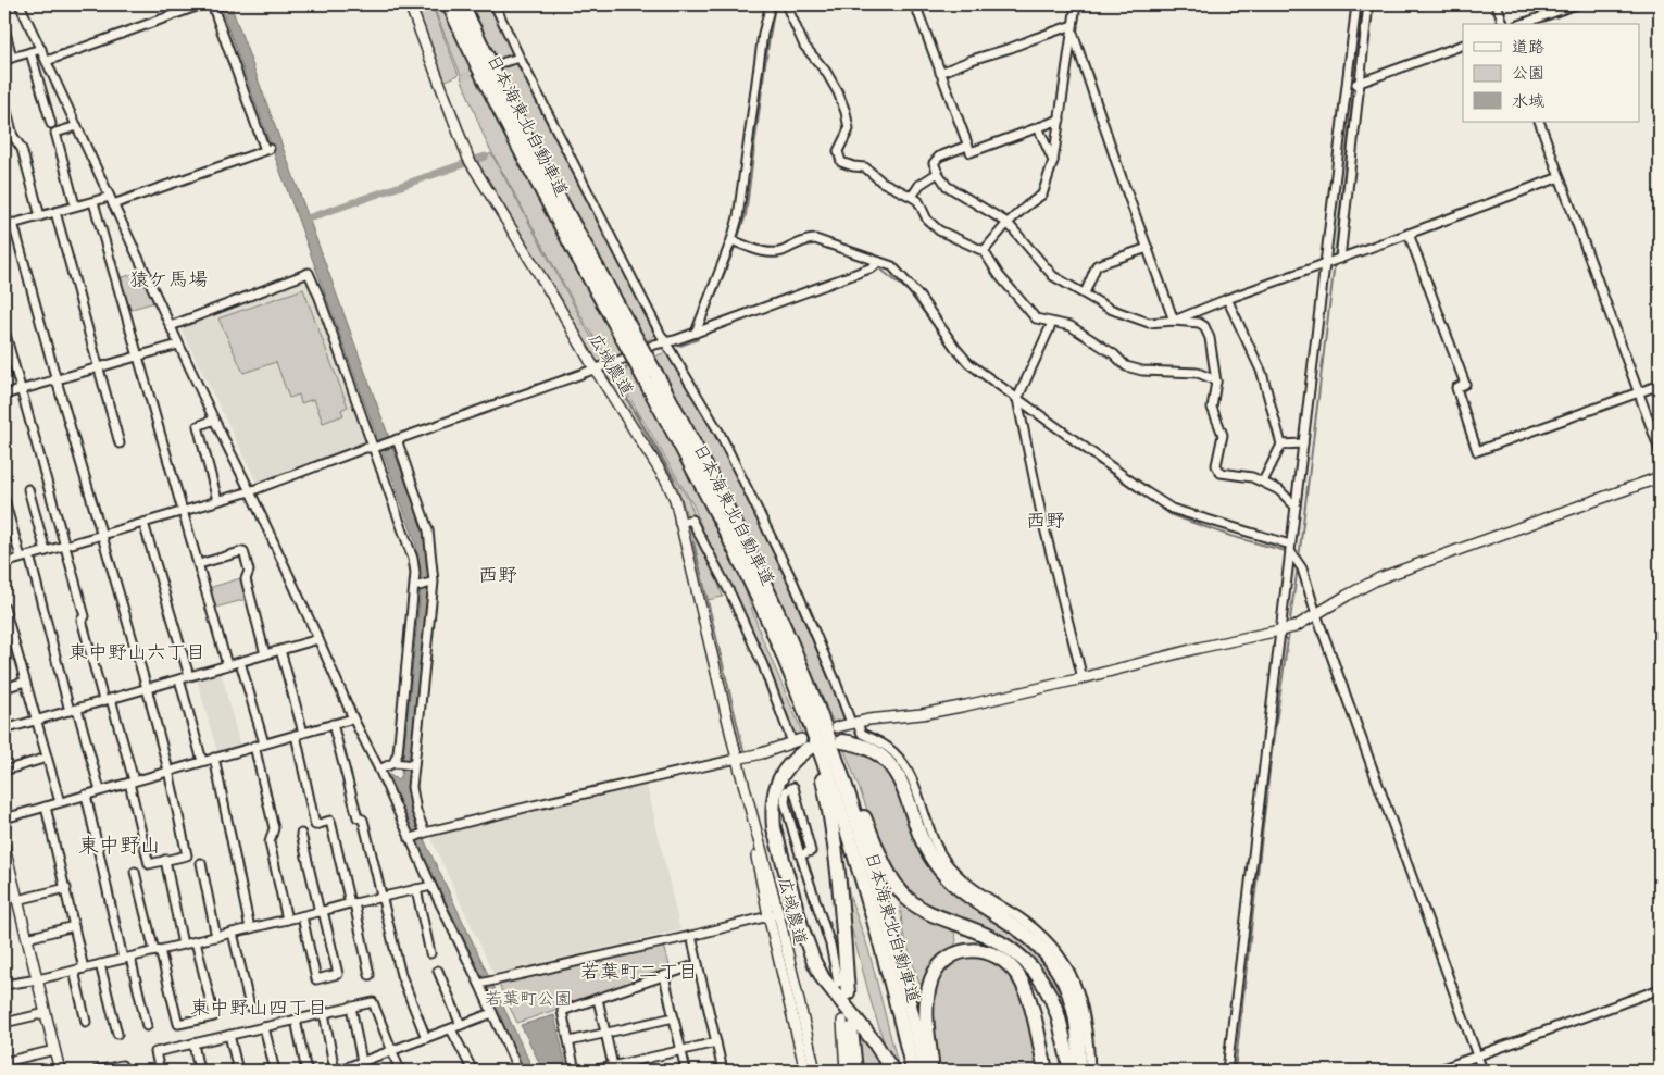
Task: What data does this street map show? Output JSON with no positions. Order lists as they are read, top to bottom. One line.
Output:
{"streets":{"highway":["日本海東北自動車道"],"street":["広域農道"]},"districts":["猿ケ馬場","西野","西野","東中野山六丁目","東中野山","若葉町二丁目","東中野山四丁目"],"parks":["若葉町公園"],"legend":["道路","公園","水域"]}
